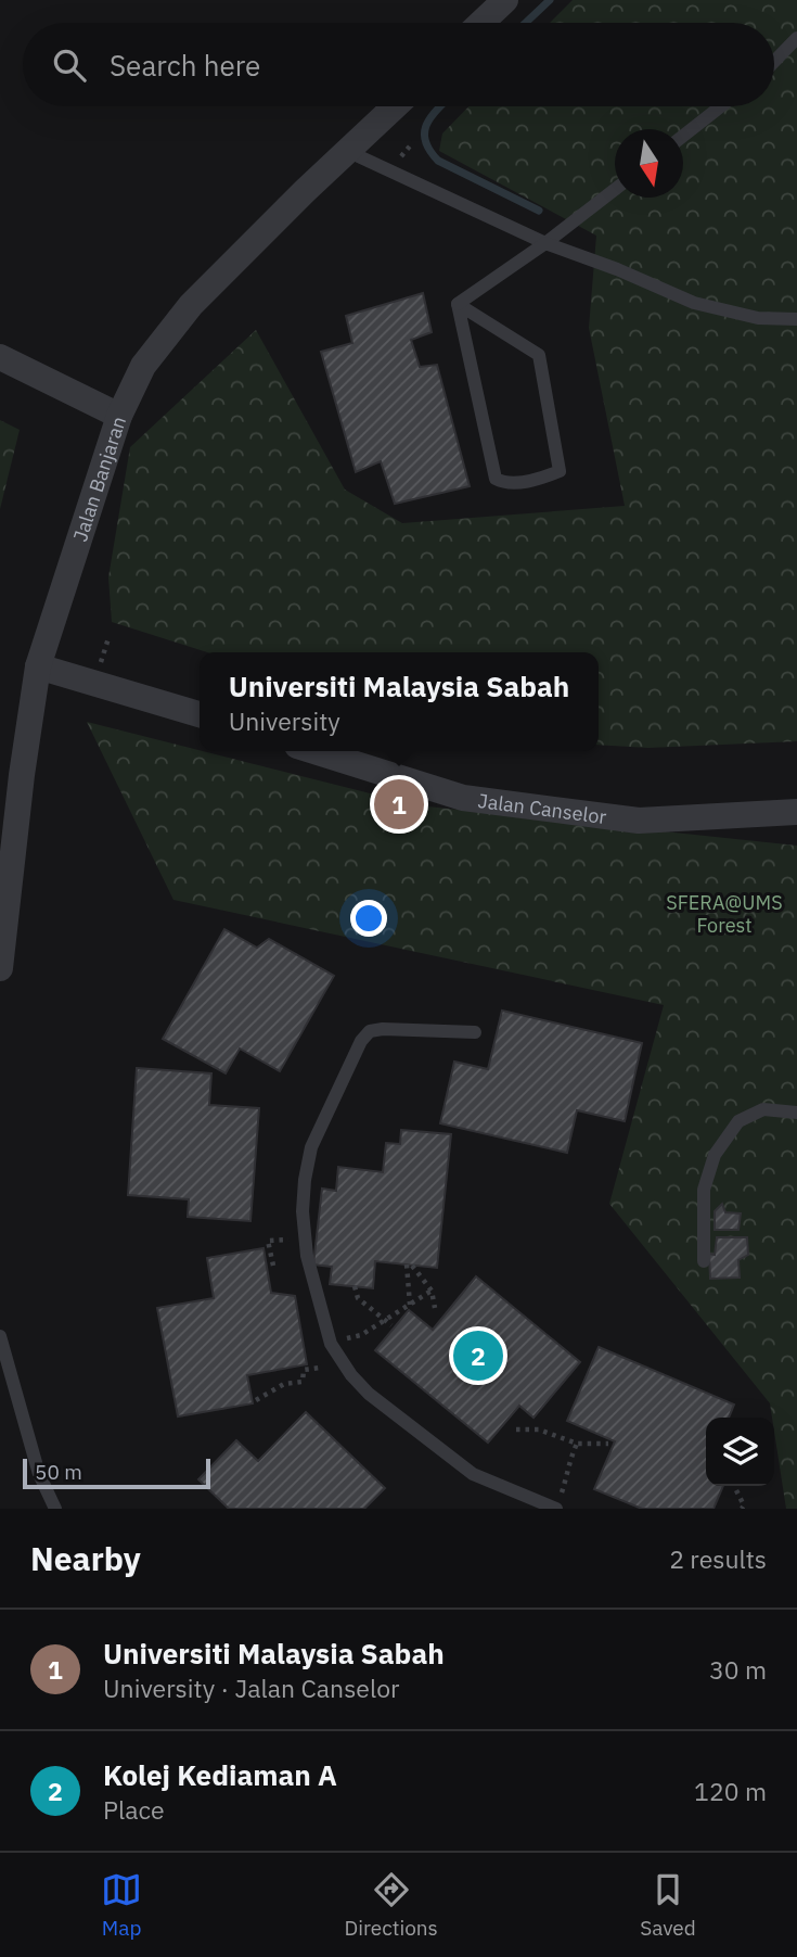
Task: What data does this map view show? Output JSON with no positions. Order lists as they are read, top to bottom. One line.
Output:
{"streets":{"street":["Jalan Banjaran","Jalan Canselor"]},"parks":["SFERA@UMS Forest"],"scale_bar":"50 m","north":"bottom","page":{"search":"Search here","popup":["Universiti Malaysia Sabah","University"],"pins":["1","2"],"scale":"50 m","heading":["Nearby","2 results"],"list":[{"mark":"1","name":"Universiti Malaysia Sabah","note":"University · Jalan Canselor","value":"30 m"},{"mark":"2","name":"Kolej Kediaman A","note":"Place","value":"120 m"}],"nav":["Map","Directions","Saved"]}}
